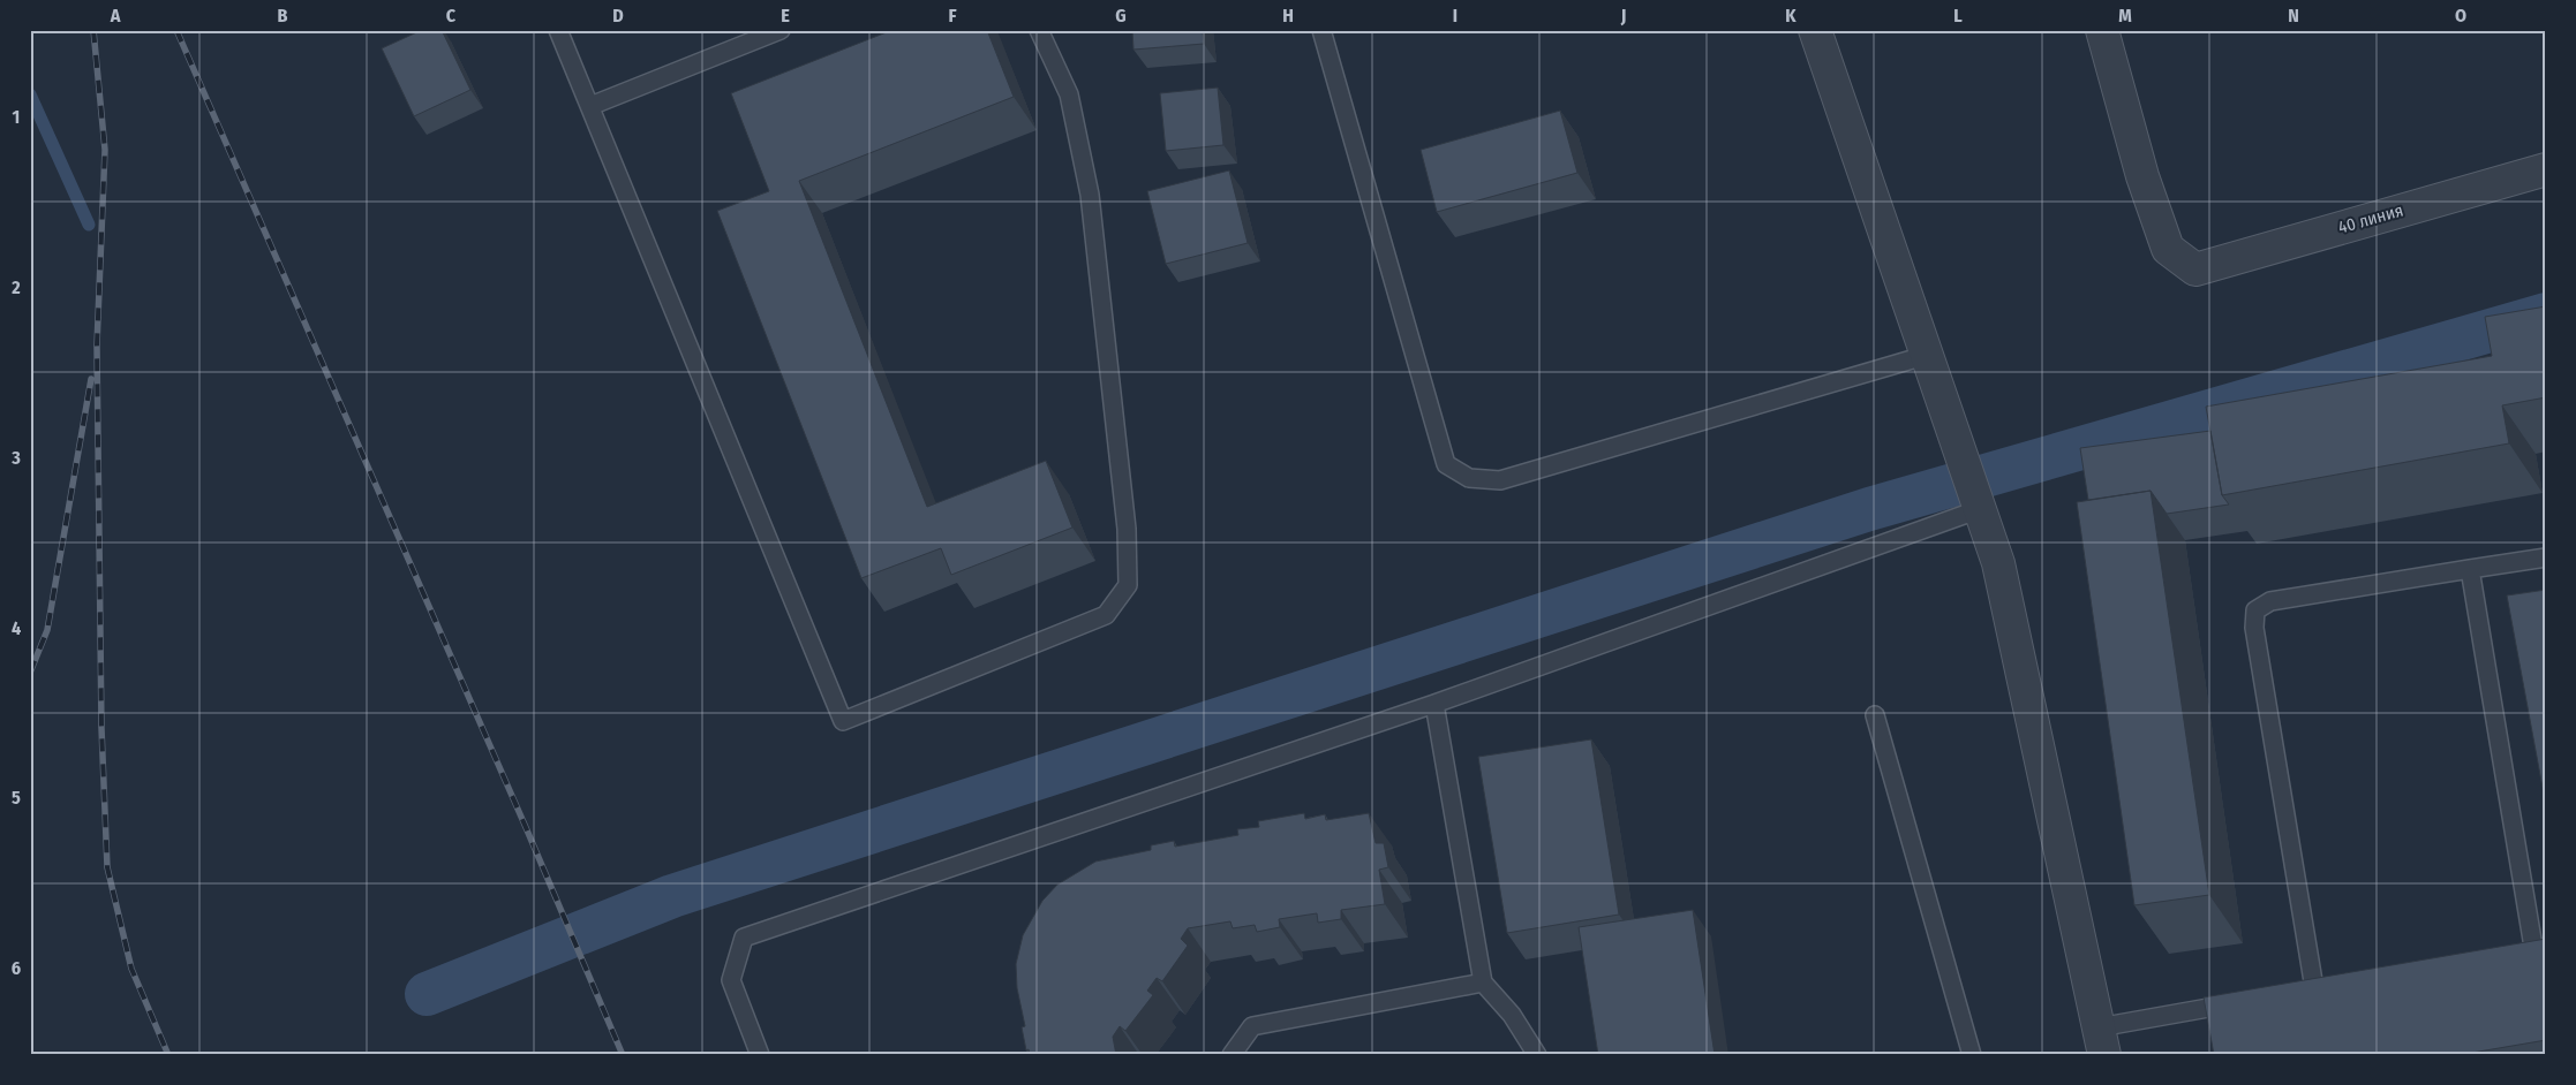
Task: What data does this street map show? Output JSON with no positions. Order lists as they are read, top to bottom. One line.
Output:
{"streets":{"street":["40 линия"]},"grid":{"columns":["A","B","C","D","E","F","G","H","I","J","K","L","M","N","O"],"rows":["1","2","3","4","5","6"]}}
